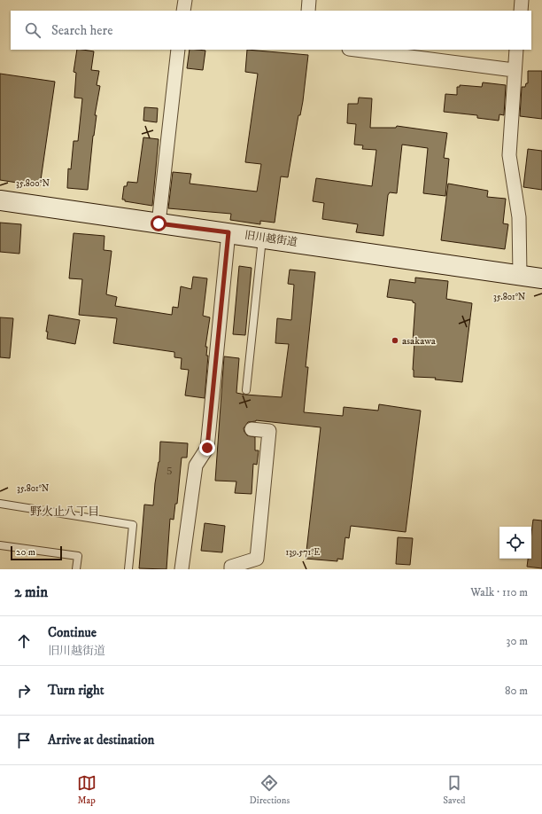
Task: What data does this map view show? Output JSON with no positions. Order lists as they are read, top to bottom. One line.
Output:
{"streets":{"main road":["旧川越街道"]},"districts":["野火止八丁目"],"places":["asakawa"],"house_numbers":["５"],"scale_bar":"20 m","page":{"search":"Search here","scale":"20 m","heading":["2 min","Walk · 110 m"],"list":[["Continue","旧川越街道","30 m"],["Turn right","80 m"],"Arrive at destination"],"nav":["Map","Directions","Saved"]},"coordinates":["35.800°N","35.801°N","139.571°E"]}
